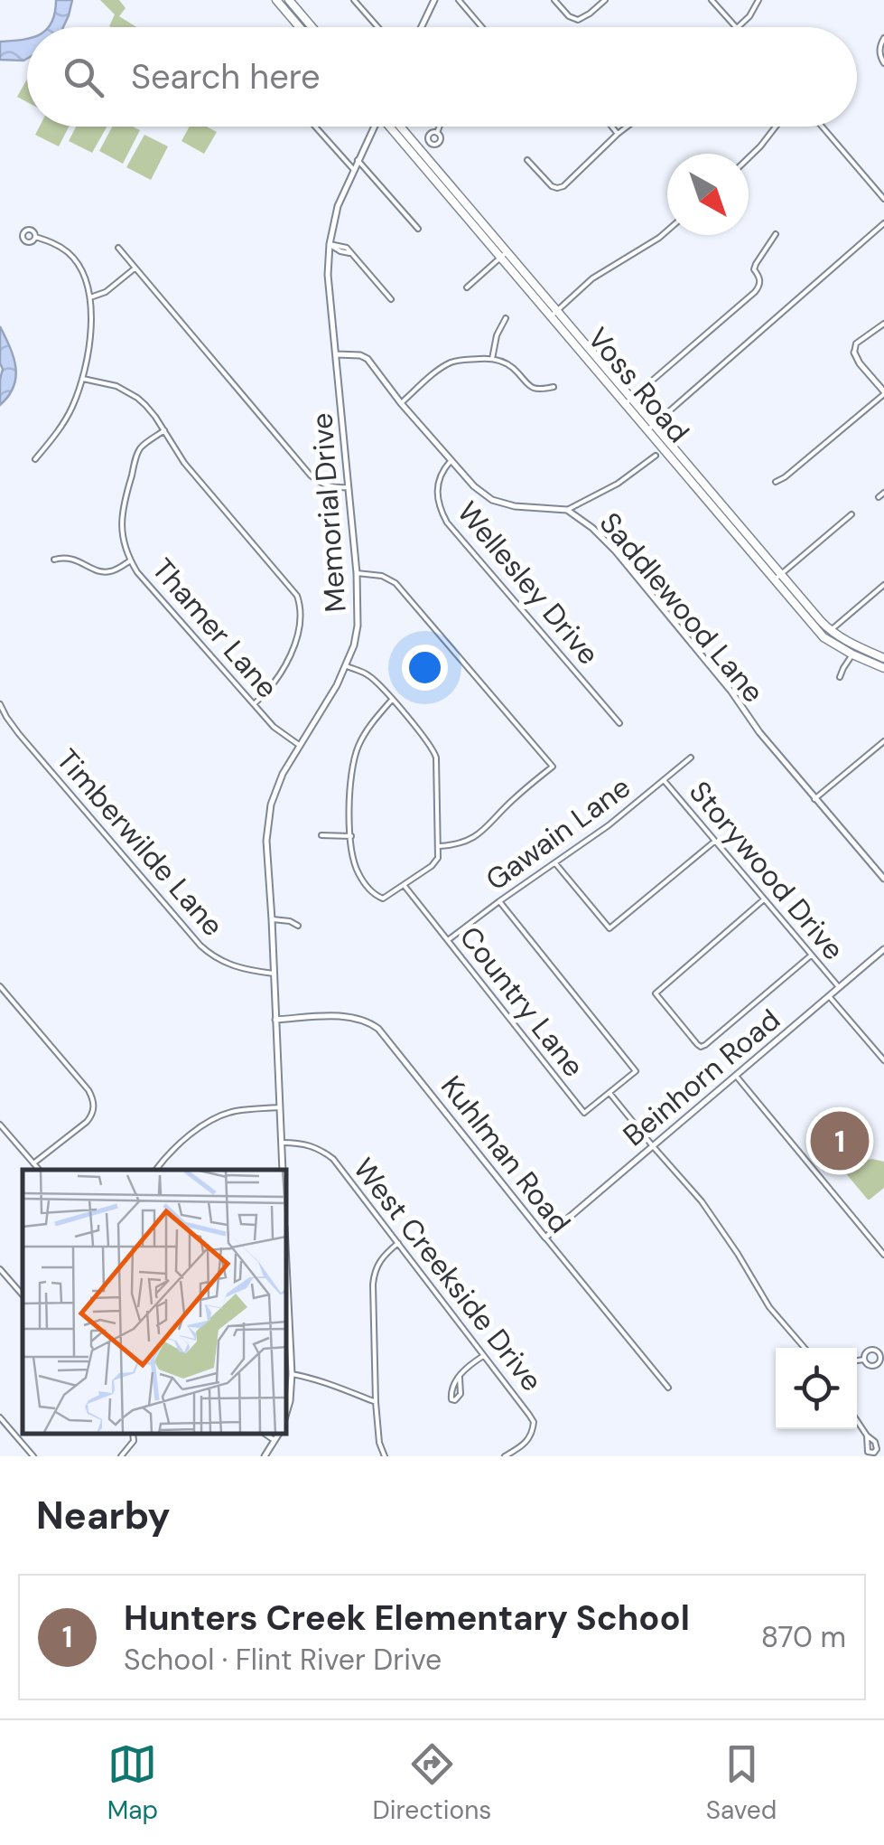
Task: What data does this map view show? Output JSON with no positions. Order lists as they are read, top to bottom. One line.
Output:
{"streets":{"main road":["Voss Road"],"street":["Memorial Drive","Wellesley Drive","Saddlewood Lane","Thamer Lane","Gawain Lane","Timberwilde Lane","Storywood Drive","Country Lane","Beinhorn Road","Kuhlman Road","West Creekside Drive"]},"crossings":[["Memorial Drive","Saddlewood Lane"],["Memorial Drive","Thamer Lane"],["Memorial Drive","Timberwilde Lane"],["Memorial Drive","Kuhlman Road"],["Memorial Drive","West Creekside Drive"],["Wellesley Drive","Saddlewood Lane"],["Gawain Lane","Storywood Drive"],["Gawain Lane","Country Lane"],["Storywood Drive","Beinhorn Road"],["Country Lane","Beinhorn Road"],["Beinhorn Road","Kuhlman Road"]],"north":"bottom right","page":{"search":"Search here","pins":"1","heading":"Nearby","list":[{"mark":"1","name":"Hunters Creek Elementary School","note":"School · Flint River Drive","value":"870 m"}],"nav":["Map","Directions","Saved"]}}
